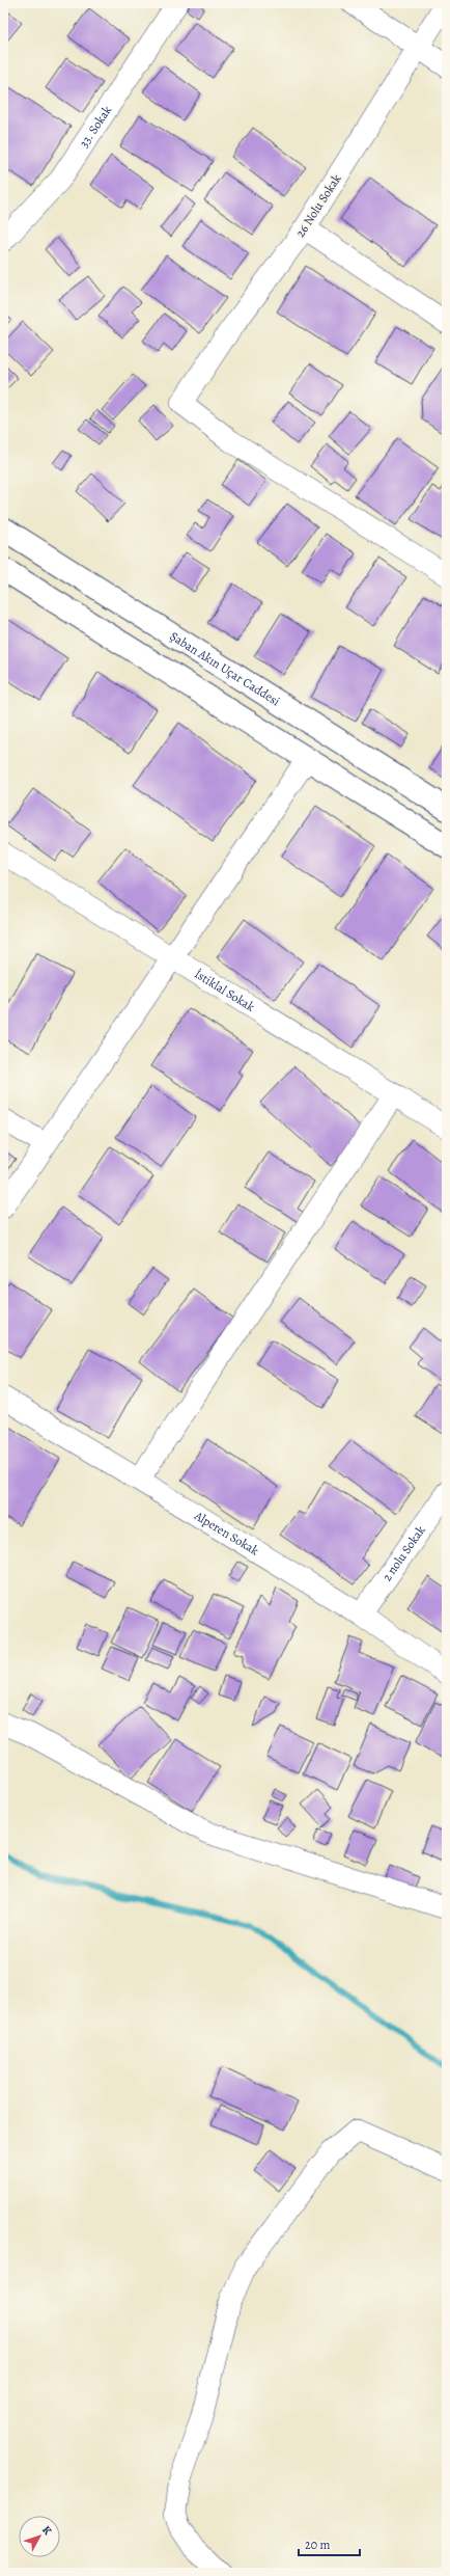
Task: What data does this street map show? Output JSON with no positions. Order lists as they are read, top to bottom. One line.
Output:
{"streets":{"main road":["Şaban Akın Uçar Caddesi"],"street":["33. Sokak","26 Nolu Sokak","İstiklal Sokak","Alperen Sokak","2 nolu Sokak"]},"crossings":[["Alperen Sokak","2 nolu Sokak"]],"scale_bar":"20 m","north":"top right"}
